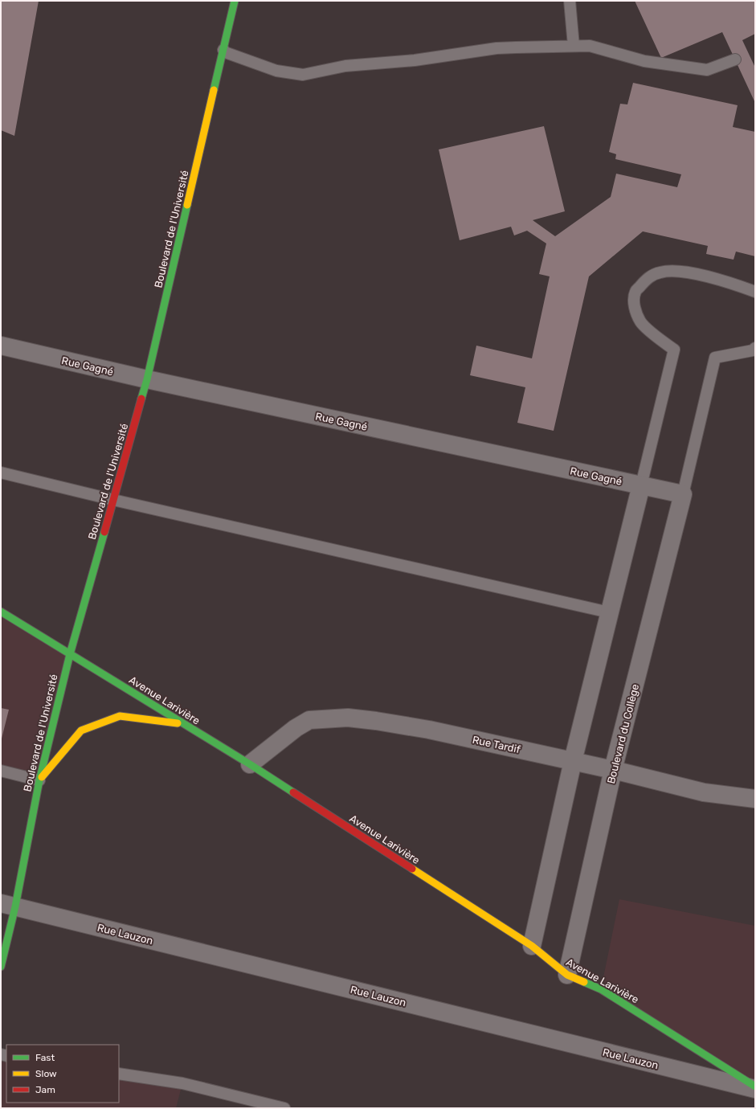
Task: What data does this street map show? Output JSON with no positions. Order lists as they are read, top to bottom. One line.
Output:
{"streets":{"street":["Boulevard de l'Université","Rue Gagné","Avenue Larivière","Boulevard du Collège","Rue Tardif","Rue Lauzon"]},"crossings":[["Boulevard de l'Université","Rue Gagné"],["Boulevard de l'Université","Avenue Larivière"],["Boulevard de l'Université","Rue Lauzon"],["Rue Gagné","Boulevard du Collège"],["Avenue Larivière","Boulevard du Collège"],["Avenue Larivière","Rue Tardif"],["Avenue Larivière","Rue Lauzon"],["Boulevard du Collège","Rue Tardif"]],"legend":["Fast","Slow","Jam"]}
